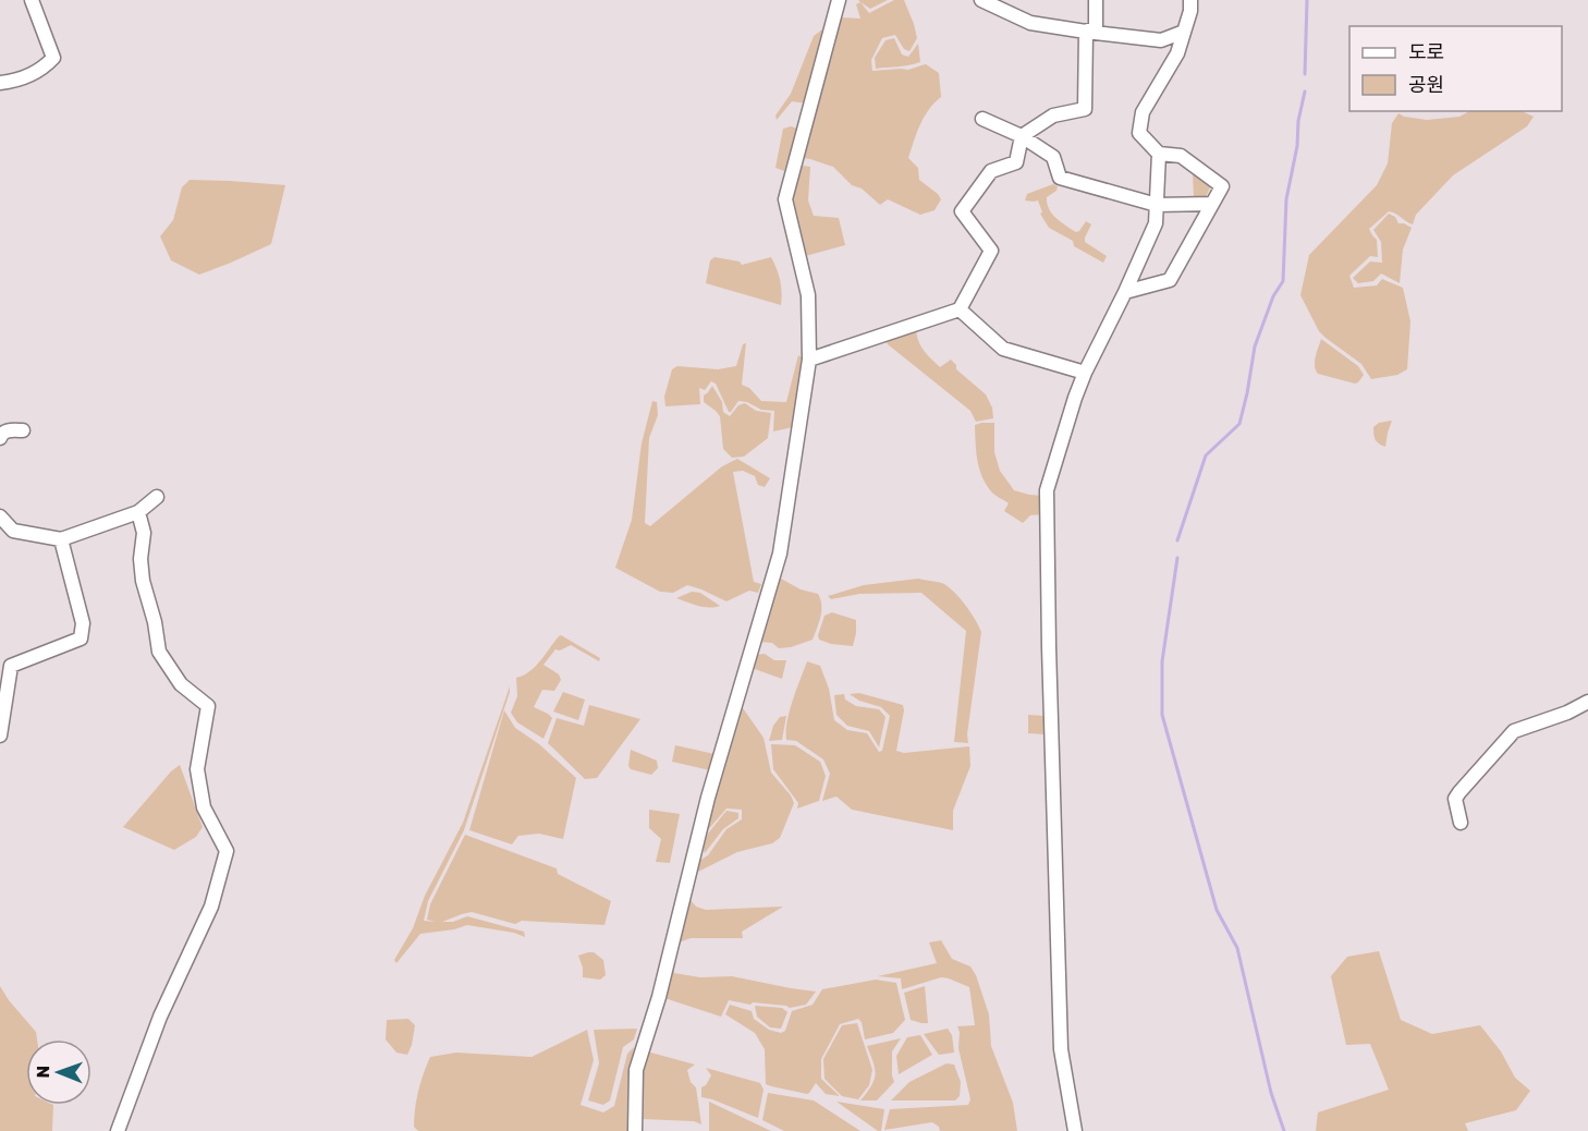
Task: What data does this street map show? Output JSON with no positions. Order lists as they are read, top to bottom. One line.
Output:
{"legend":["도로","공원"],"north":"left"}
